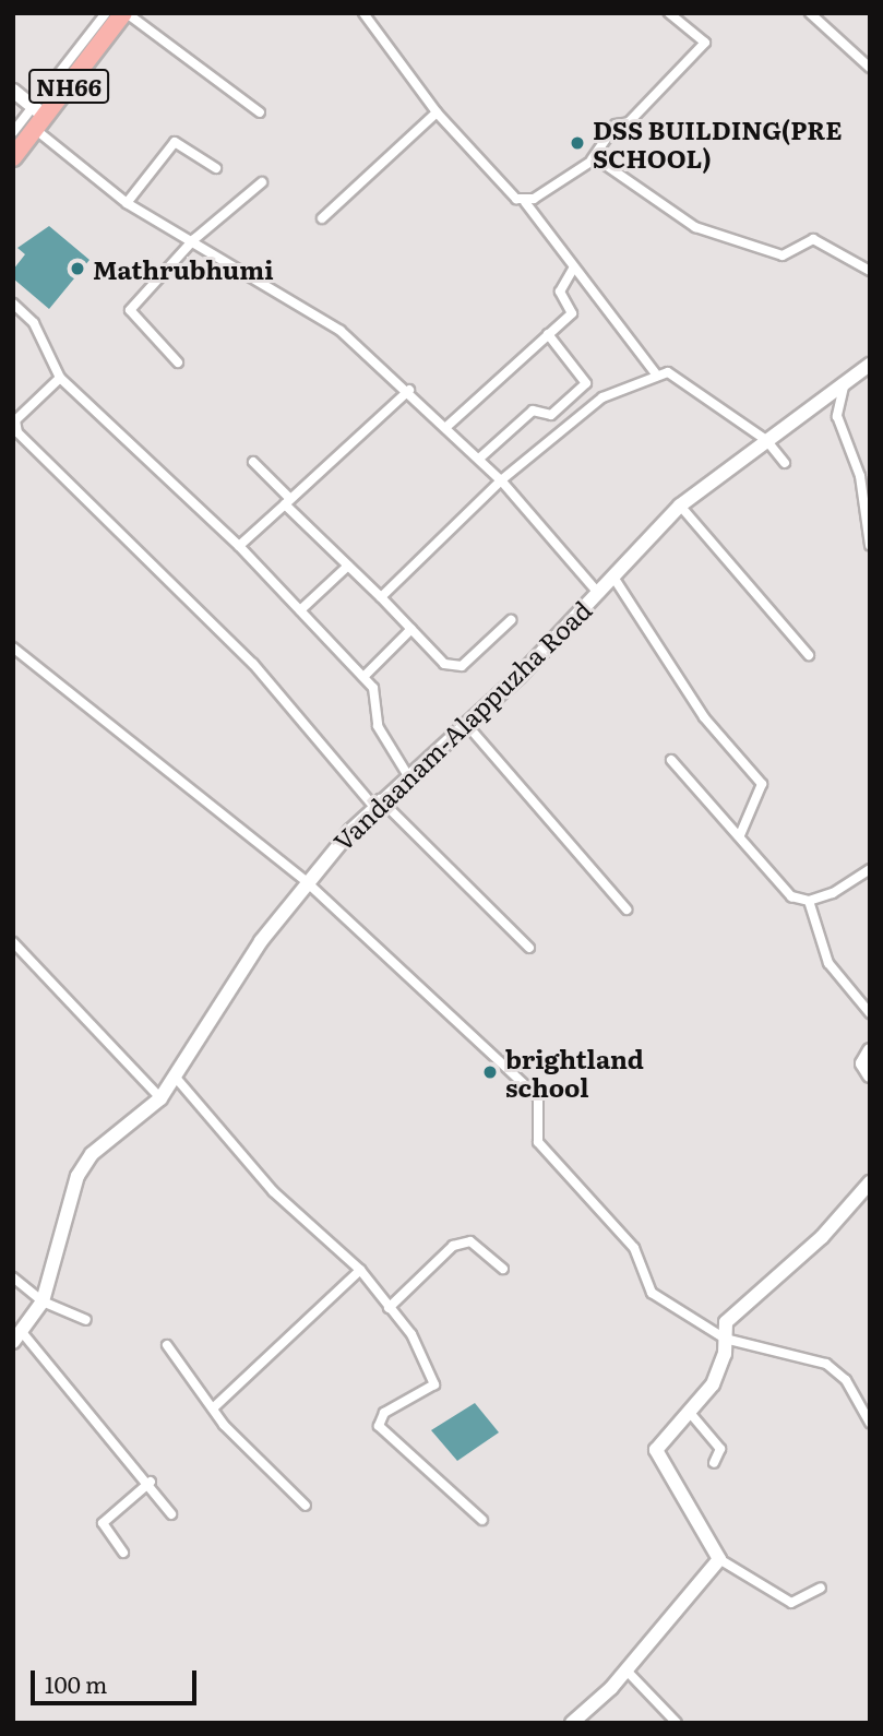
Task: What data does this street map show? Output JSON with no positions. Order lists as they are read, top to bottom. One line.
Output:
{"streets":{"highway":["NH66"],"main road":["Vandaanam-Alappuzha Road"]},"places":["DSS BUILDING(PRE SCHOOL)","Mathrubhumi","brightland school"],"scale_bar":"100 m"}
